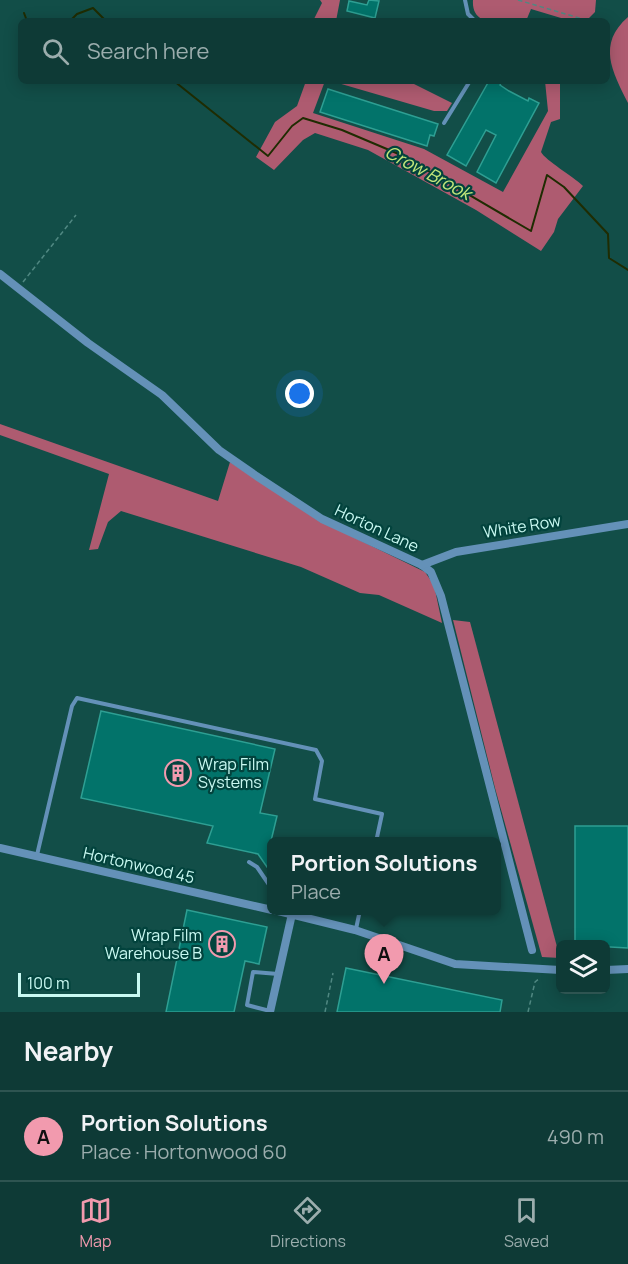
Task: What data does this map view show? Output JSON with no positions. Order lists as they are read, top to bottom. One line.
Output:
{"streets":{"street":["White Row","Horton Lane","Hortonwood 45"]},"crossings":[["White Row","Horton Lane"]],"water":["Crow Brook"],"places":{"building":["Wrap Film Systems","Wrap Film Warehouse B"]},"scale_bar":"100 m","page":{"search":"Search here","popup":["Portion Solutions","Place"],"pins":"A","scale":"100 m","heading":"Nearby","list":[{"mark":"A","name":"Portion Solutions","note":"Place · Hortonwood 60","value":"490 m"}],"nav":["Map","Directions","Saved"]}}
